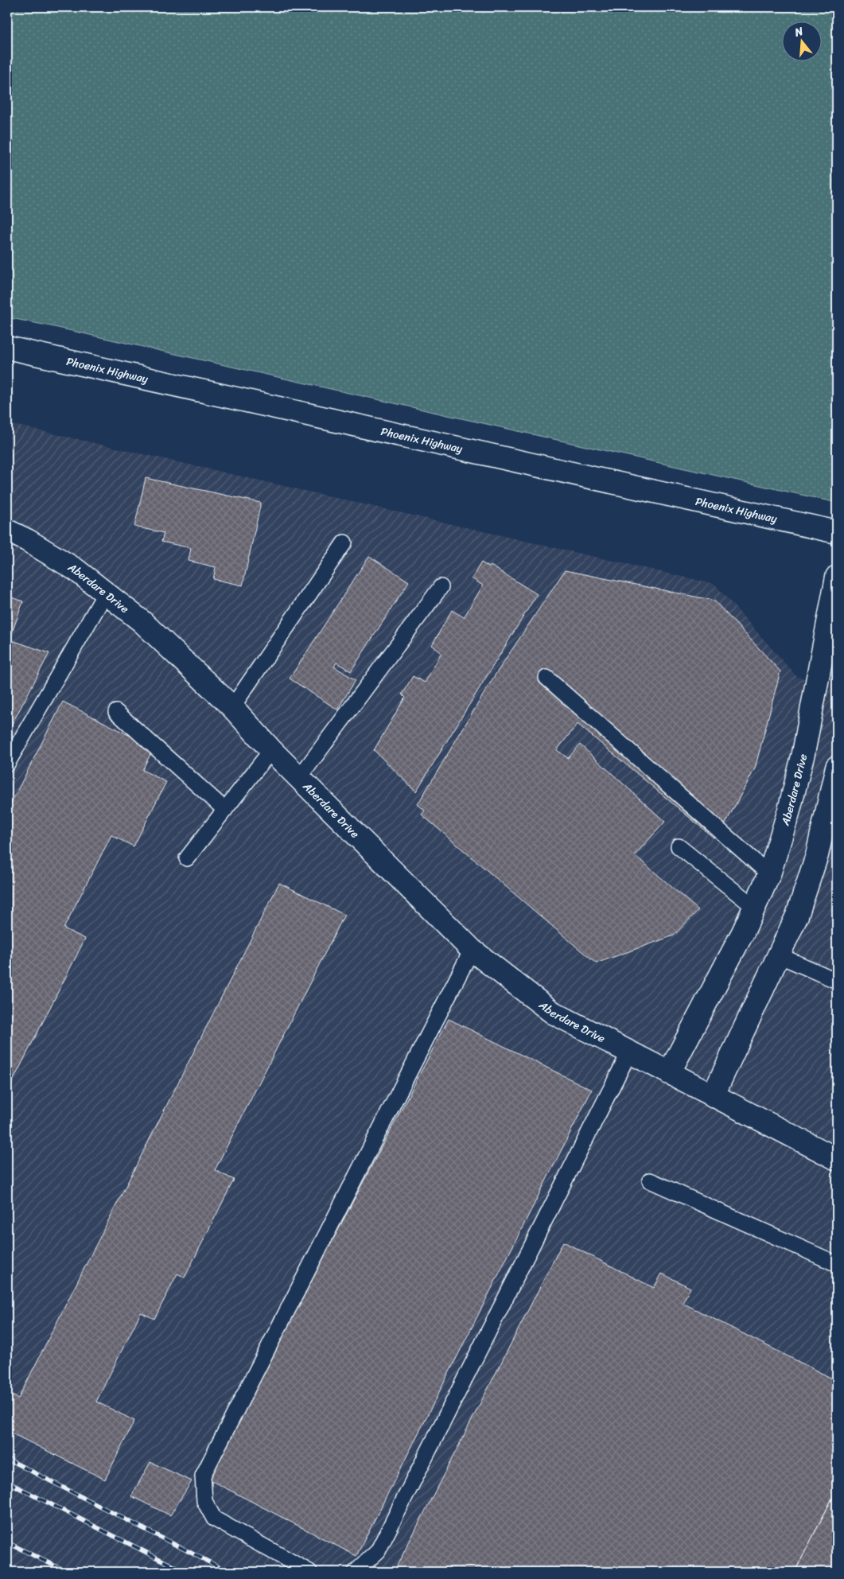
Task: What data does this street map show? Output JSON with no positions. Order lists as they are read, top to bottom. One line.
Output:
{"streets":{"street":["Phoenix Highway","Aberdare Drive"]},"north":"top"}
